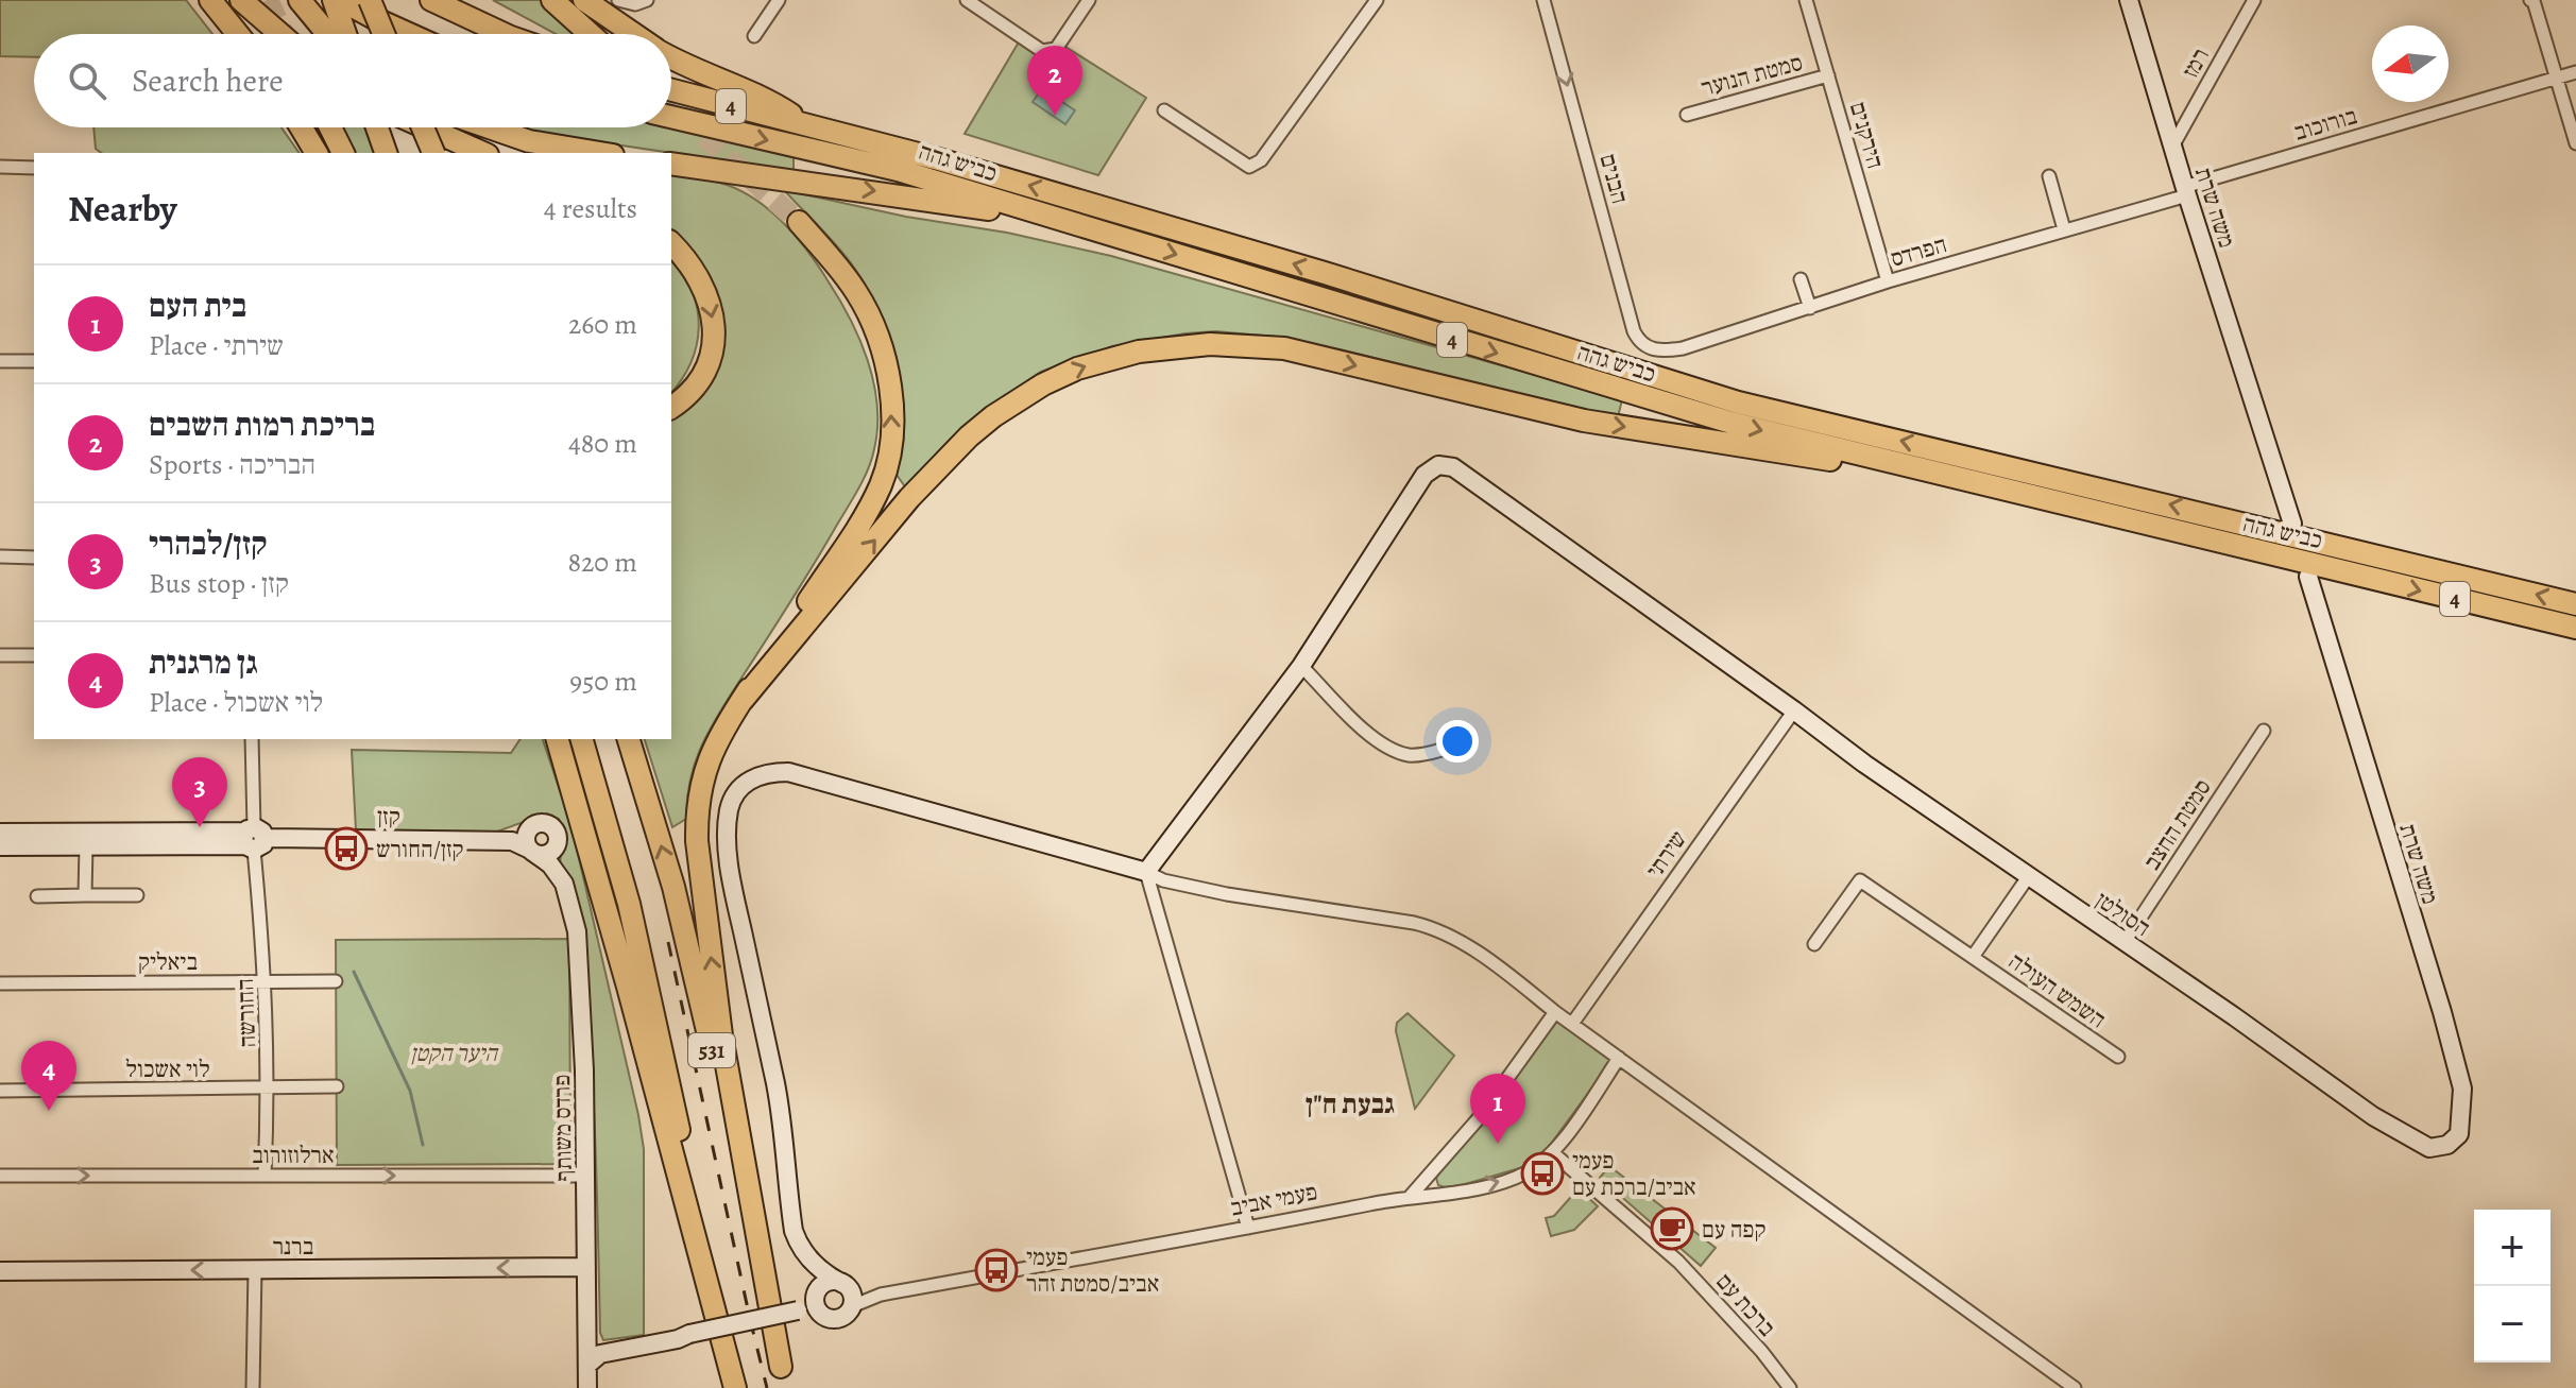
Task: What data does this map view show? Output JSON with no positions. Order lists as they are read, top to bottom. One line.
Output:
{"streets":{"highway":["4","כביש גהה","531"],"street":["רמז","סמטת הנוער","בורוכוב","הירקנים","הבנים","משה שרת","הפרדס","קזן","סמטת החצב","שירתי","הסולטן","ביאליק","השמש העולה","החורשה","לוי אשכול","פרדס משותף","ארלוזורוב","פעמי אביב","ברנר","ברכת עם"]},"crossings":[["רמז","משה שרת"],["סמטת הנוער","הירקנים"],["בורוכוב","משה שרת"],["בורוכוב","הפרדס"],["הירקנים","הפרדס"],["הבנים","הפרדס"],["משה שרת","הפרדס"],["משה שרת","הסולטן"],["קזן","החורשה"],["קזן","פרדס משותף"],["סמטת החצב","הסולטן"],["שירתי","הסולטן"],["הסולטן","השמש העולה"],["ביאליק","החורשה"],["החורשה","לוי אשכול"],["החורשה","ארלוזורוב"],["פרדס משותף","ארלוזורוב"],["פרדס משותף","ברנר"],["פעמי אביב","ברכת עם"]],"one_way":["הבנים","ארלוזורוב","ברנר"],"districts":["גבעת ח\"ן"],"parks":["היער הקטן"],"places":{"bus stop":["קזן/החורש","פעמי אביב/ברכת עם","פעמי אביב/סמטת זהר"],"cafe":["קפה עם"]},"north":"left","page":{"search":"Search here","pins":["2","3","4","1"],"heading":["Nearby","4 results"],"list":[{"mark":"1","name":"בית העם","note":"Place · שירתי","value":"260 m"},{"mark":"2","name":"בריכת רמות השבים","note":"Sports · הבריכה","value":"480 m"},{"mark":"3","name":"קזן/לבהרי","note":"Bus stop · קזן","value":"820 m"},{"mark":"4","name":"גן מרגנית","note":"Place · לוי אשכול","value":"950 m"}],"map_buttons":["+","−"]}}
